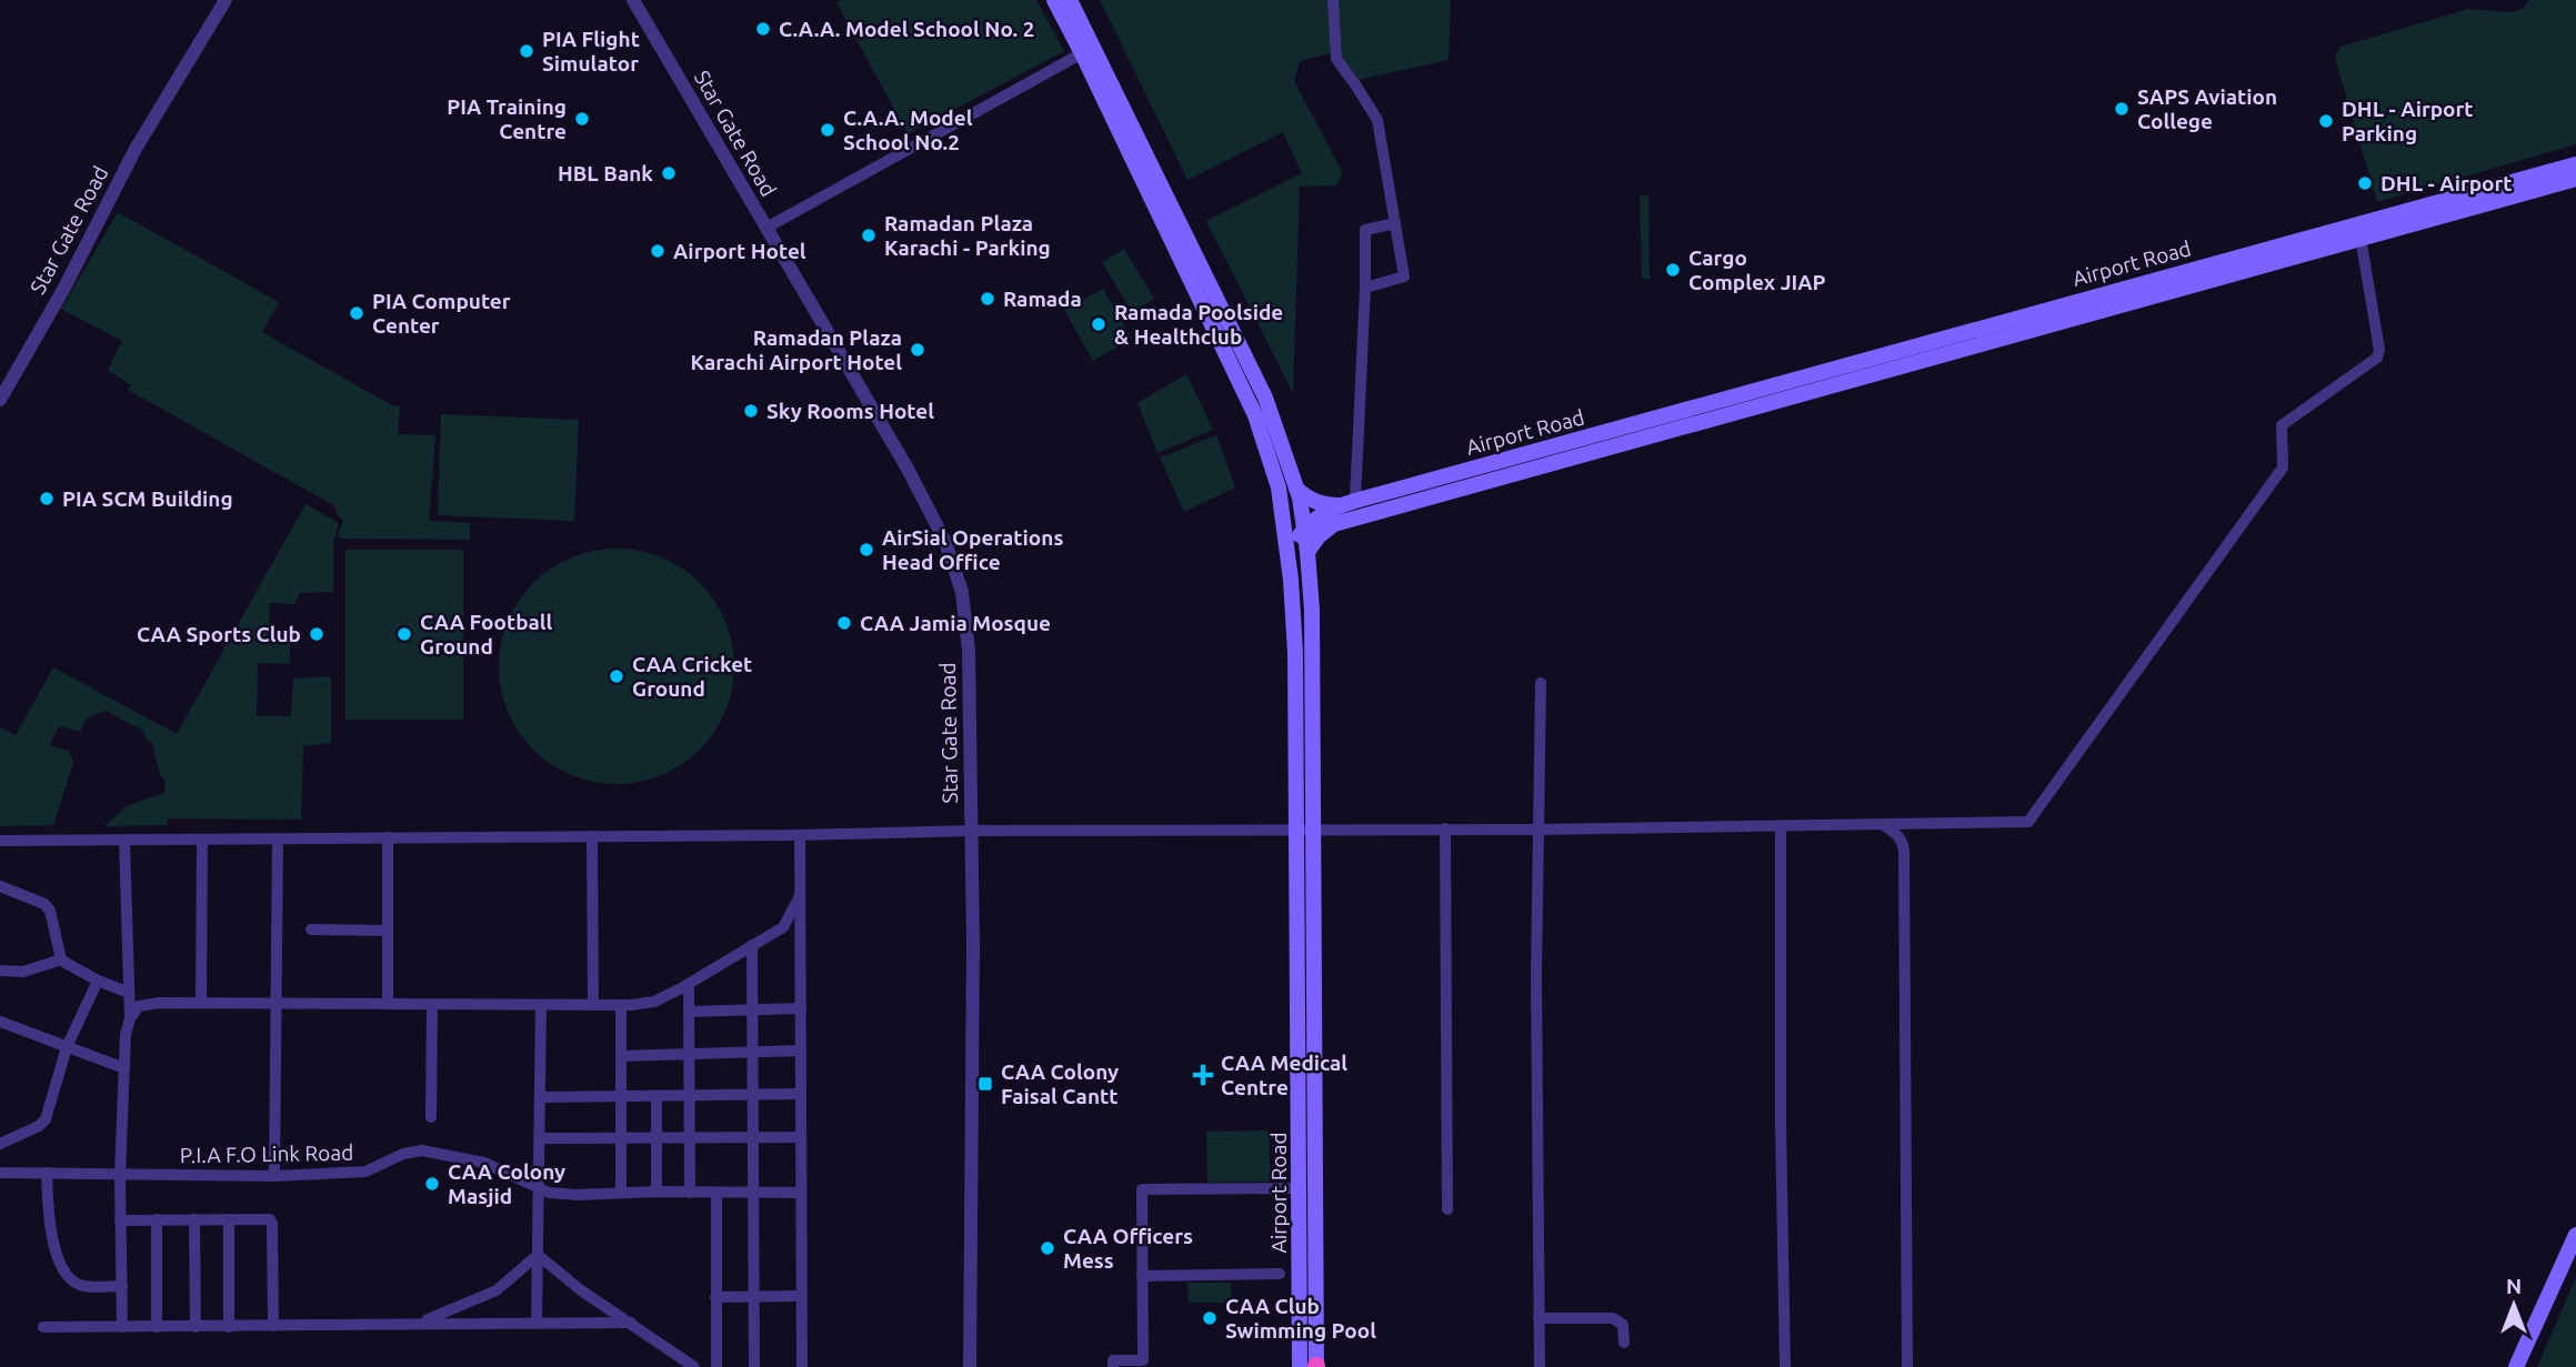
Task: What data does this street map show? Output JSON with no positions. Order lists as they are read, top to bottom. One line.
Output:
{"streets":{"main road":["Airport Road"],"street":["Star Gate Road","P.I.A F.O Link Road"]},"places":{"other":["C.A.A. Model School No. 2","PIA Flight Simulator","SAPS Aviation College","PIA Training Centre","DHL - Airport Parking","C.A.A. Model School No.2","HBL Bank","DHL - Airport","Ramadan Plaza Karachi - Parking","Airport Hotel","Cargo Complex JIAP","Ramada","PIA Computer Center","Ramada Poolside & Healthclub","Ramadan Plaza Karachi Airport Hotel","Sky Rooms Hotel","PIA SCM Building","AirSial Operations Head Office","CAA Jamia Mosque","CAA Sports Club","CAA Football Ground","CAA Cricket Ground","CAA Colony Masjid","CAA Officers Mess","CAA Club Swimming Pool"],"health":["CAA Medical Centre"],"transit":["CAA Colony Faisal Cantt"]},"north":"top"}
